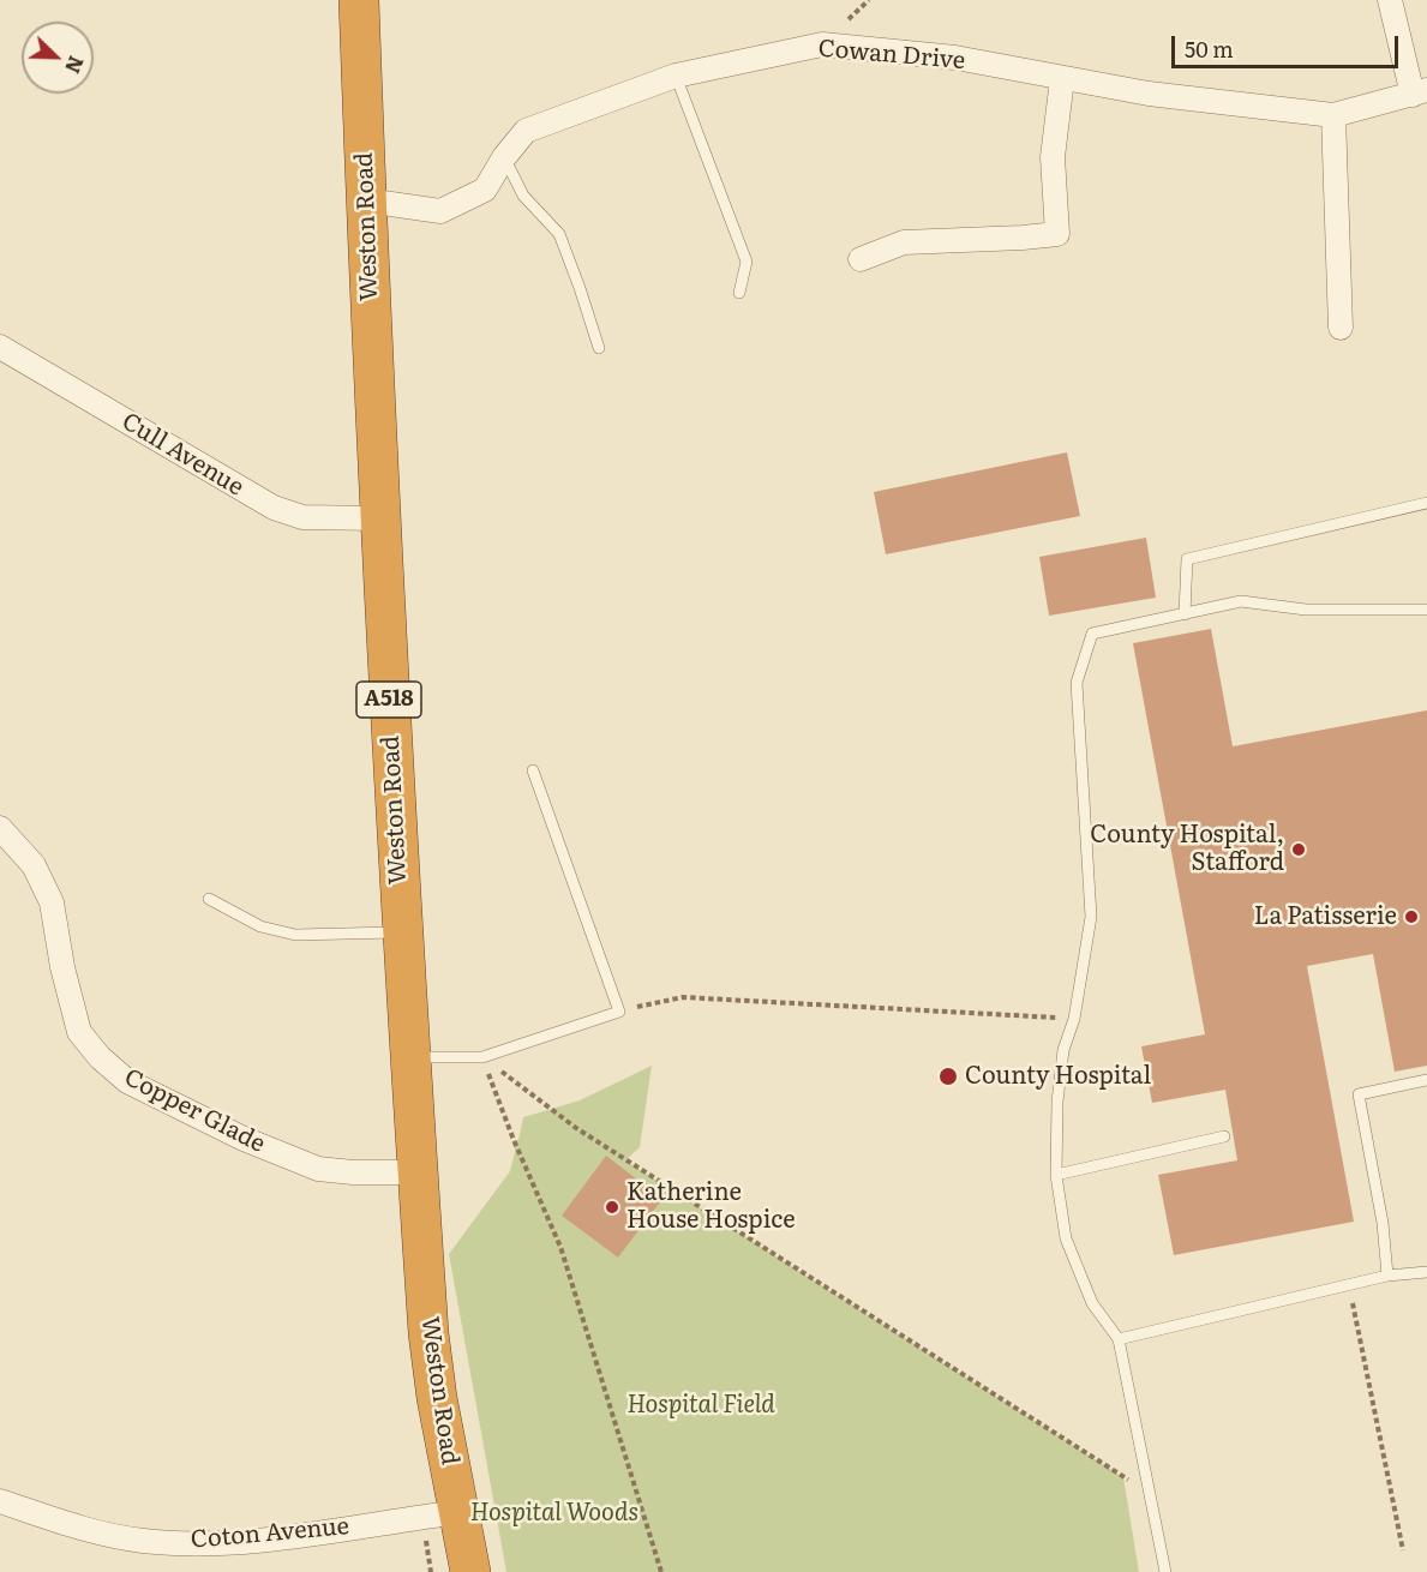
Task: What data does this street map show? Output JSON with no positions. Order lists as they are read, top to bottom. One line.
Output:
{"streets":{"highway":["Weston Road","A518"],"street":["Cowan Drive","Cull Avenue","Copper Glade","Coton Avenue"]},"crossings":[["Cowan Drive","Weston Road"],["Weston Road","Cull Avenue"],["Weston Road","Copper Glade"],["Weston Road","Coton Avenue"]],"parks":["Hospital Field","Hospital Woods"],"places":["County Hospital, Stafford","La Patisserie","County Hospital","Katherine House Hospice"],"scale_bar":"50 m","north":"bottom right"}
